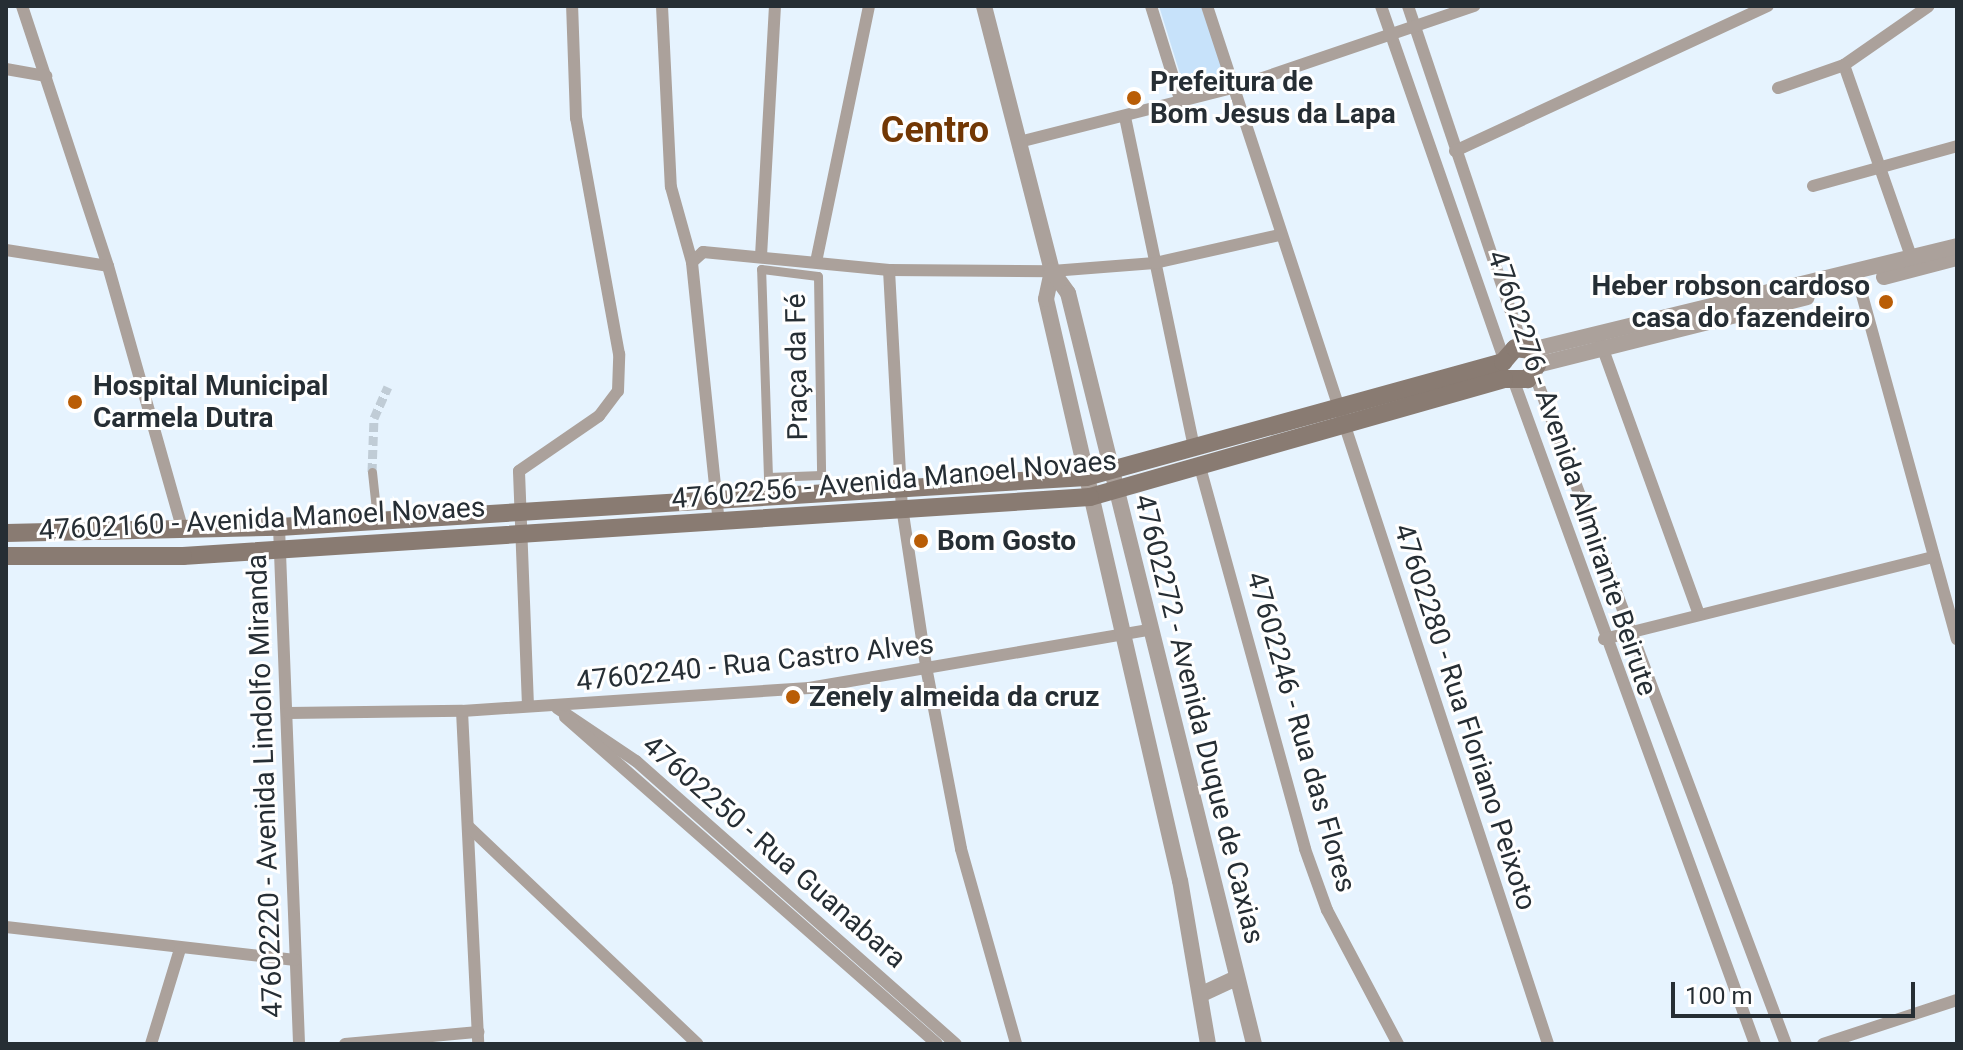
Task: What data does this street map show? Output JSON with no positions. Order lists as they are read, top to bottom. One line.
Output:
{"streets":{"main road":["47602256 - Avenida Manoel Novaes","47602160 - Avenida Manoel Novaes"],"street":["Praça da Fé","47602276 - Avenida Almirante Beirute","47602240 - Rua Castro Alves","47602280 - Rua Floriano Peixoto","47602272 - Avenida Duque de Caxias","47602246 - Rua das Flores","47602220 - Avenida Lindolfo Miranda","47602250 - Rua Guanabara"]},"crossings":[["47602276 - Avenida Almirante Beirute","47602256 - Avenida Manoel Novaes"],["47602256 - Avenida Manoel Novaes","47602160 - Avenida Manoel Novaes"],["47602256 - Avenida Manoel Novaes","47602280 - Rua Floriano Peixoto"],["47602256 - Avenida Manoel Novaes","47602272 - Avenida Duque de Caxias"],["47602256 - Avenida Manoel Novaes","47602246 - Rua das Flores"],["47602256 - Avenida Manoel Novaes","47602220 - Avenida Lindolfo Miranda"],["47602160 - Avenida Manoel Novaes","47602220 - Avenida Lindolfo Miranda"],["47602240 - Rua Castro Alves","47602272 - Avenida Duque de Caxias"],["47602240 - Rua Castro Alves","47602220 - Avenida Lindolfo Miranda"],["47602240 - Rua Castro Alves","47602250 - Rua Guanabara"]],"districts":["Centro"],"places":["Prefeitura de Bom Jesus da Lapa","Heber robson cardoso casa do fazendeiro","Hospital Municipal Carmela Dutra","Bom Gosto","Zenely almeida da cruz"],"scale_bar":"100 m"}
